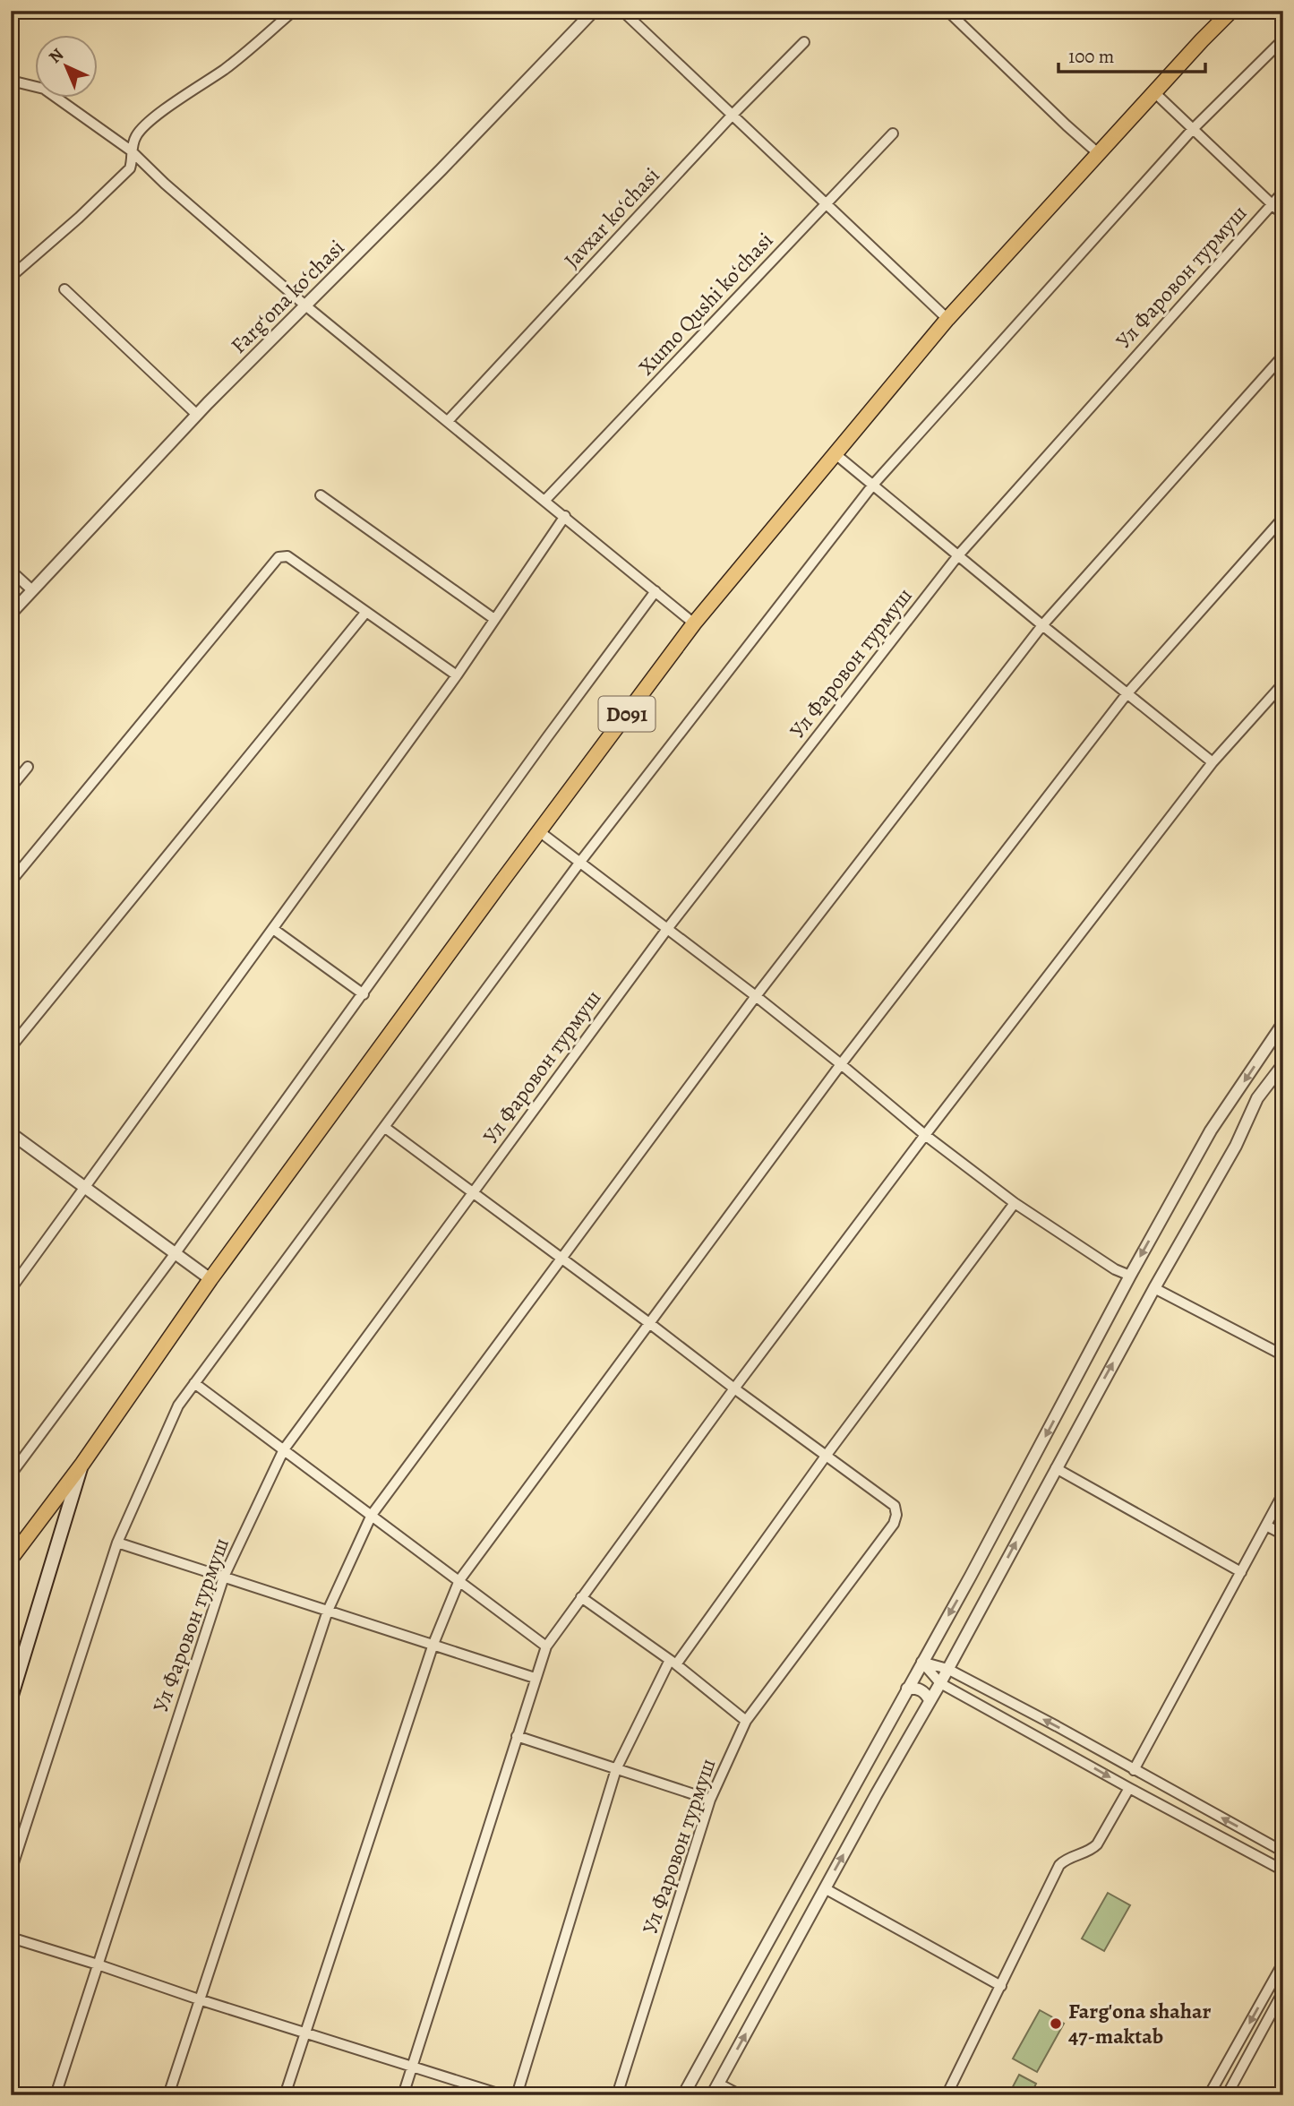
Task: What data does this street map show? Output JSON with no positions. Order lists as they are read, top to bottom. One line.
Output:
{"streets":{"main road":["D091"],"street":["Javxar koʻchasi","Ул Фаровон турмуш","Fargʻona koʻchasi","Xumo Qushi koʻchasi"]},"places":["Farg'ona shahar 47-maktab"],"scale_bar":"100 m","north":"top left"}
